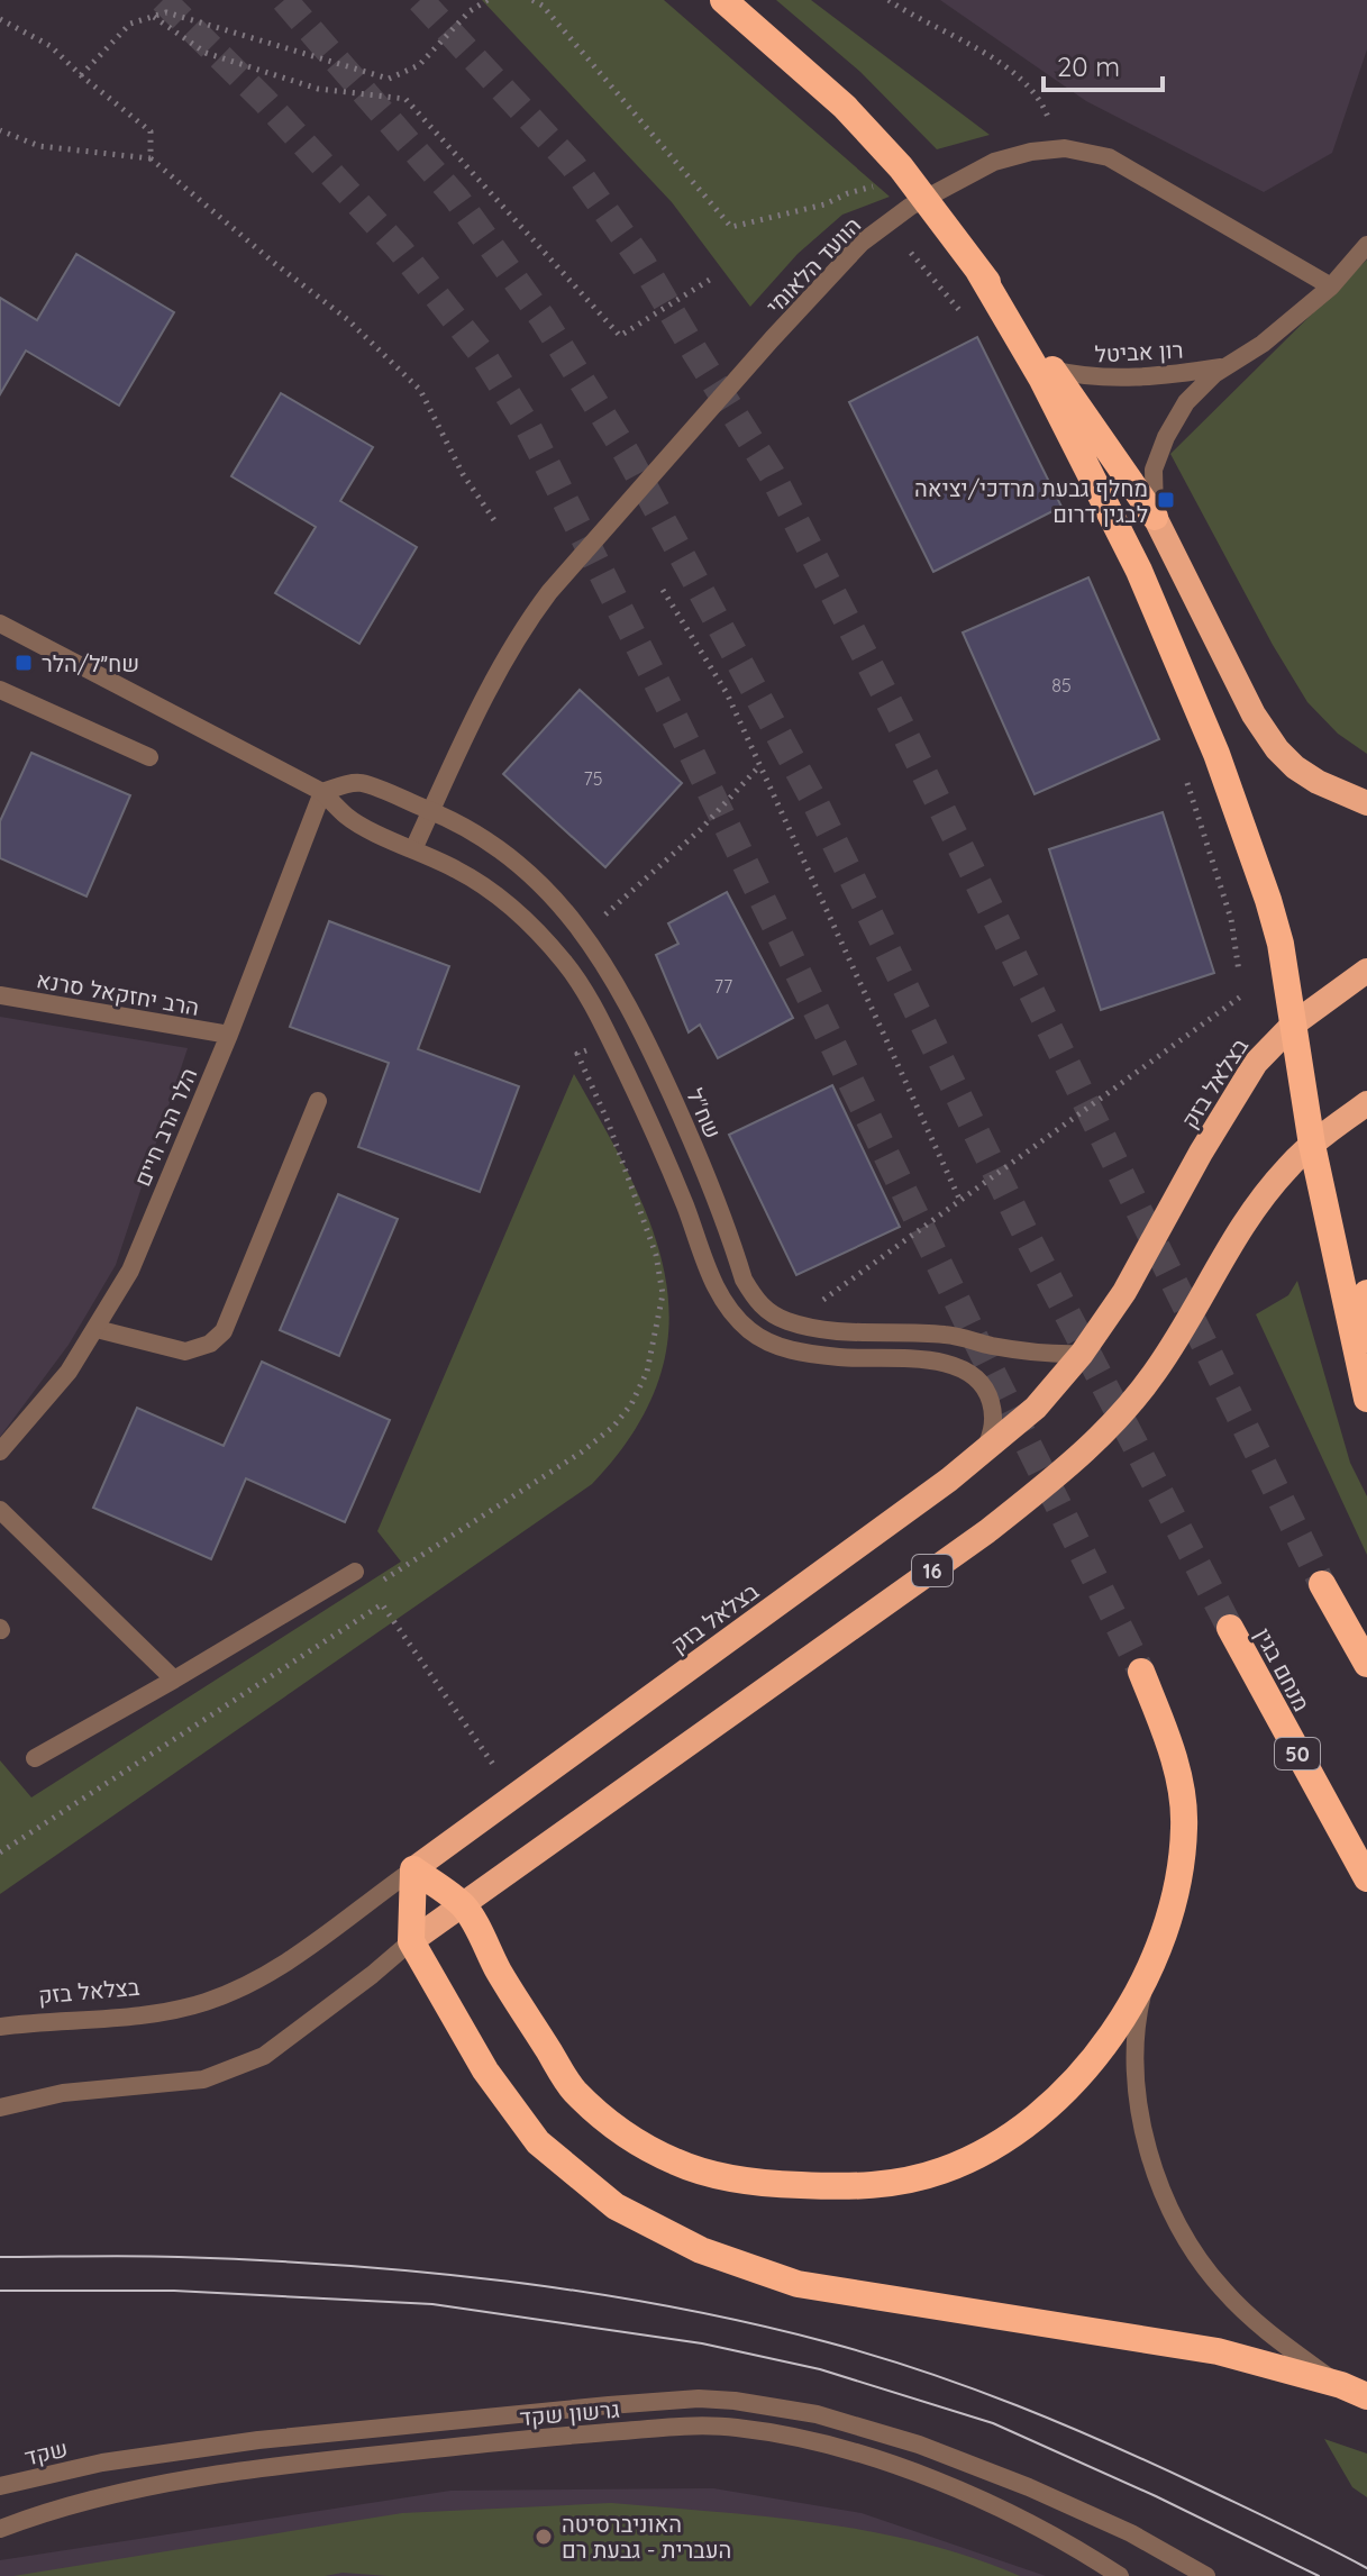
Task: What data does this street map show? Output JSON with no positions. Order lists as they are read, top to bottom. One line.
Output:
{"streets":{"highway":["בצלאל בזק","16","מנחם בגין","50"],"street":["הוועד הלאומי","רון אביטל","הרב יחזקאל סרנא","שח\"ל","הלר הרב חיים","גרשון שקד","שקד"]},"crossings":[["הוועד הלאומי","רון אביטל"],["הוועד הלאומי","שח\"ל"],["הרב יחזקאל סרנא","הלר הרב חיים"],["בצלאל בזק","שח\"ל"],["שח\"ל","הלר הרב חיים"],["גרשון שקד","שקד"]],"places":{"transit":["מחלף גבעת מרדכי/יציאה לבגין דרום","שח״ל/הלר"],"other":["האוניברסיטה העברית - גבעת רם"]},"house_numbers":["85","75","77"],"scale_bar":"20 m"}
